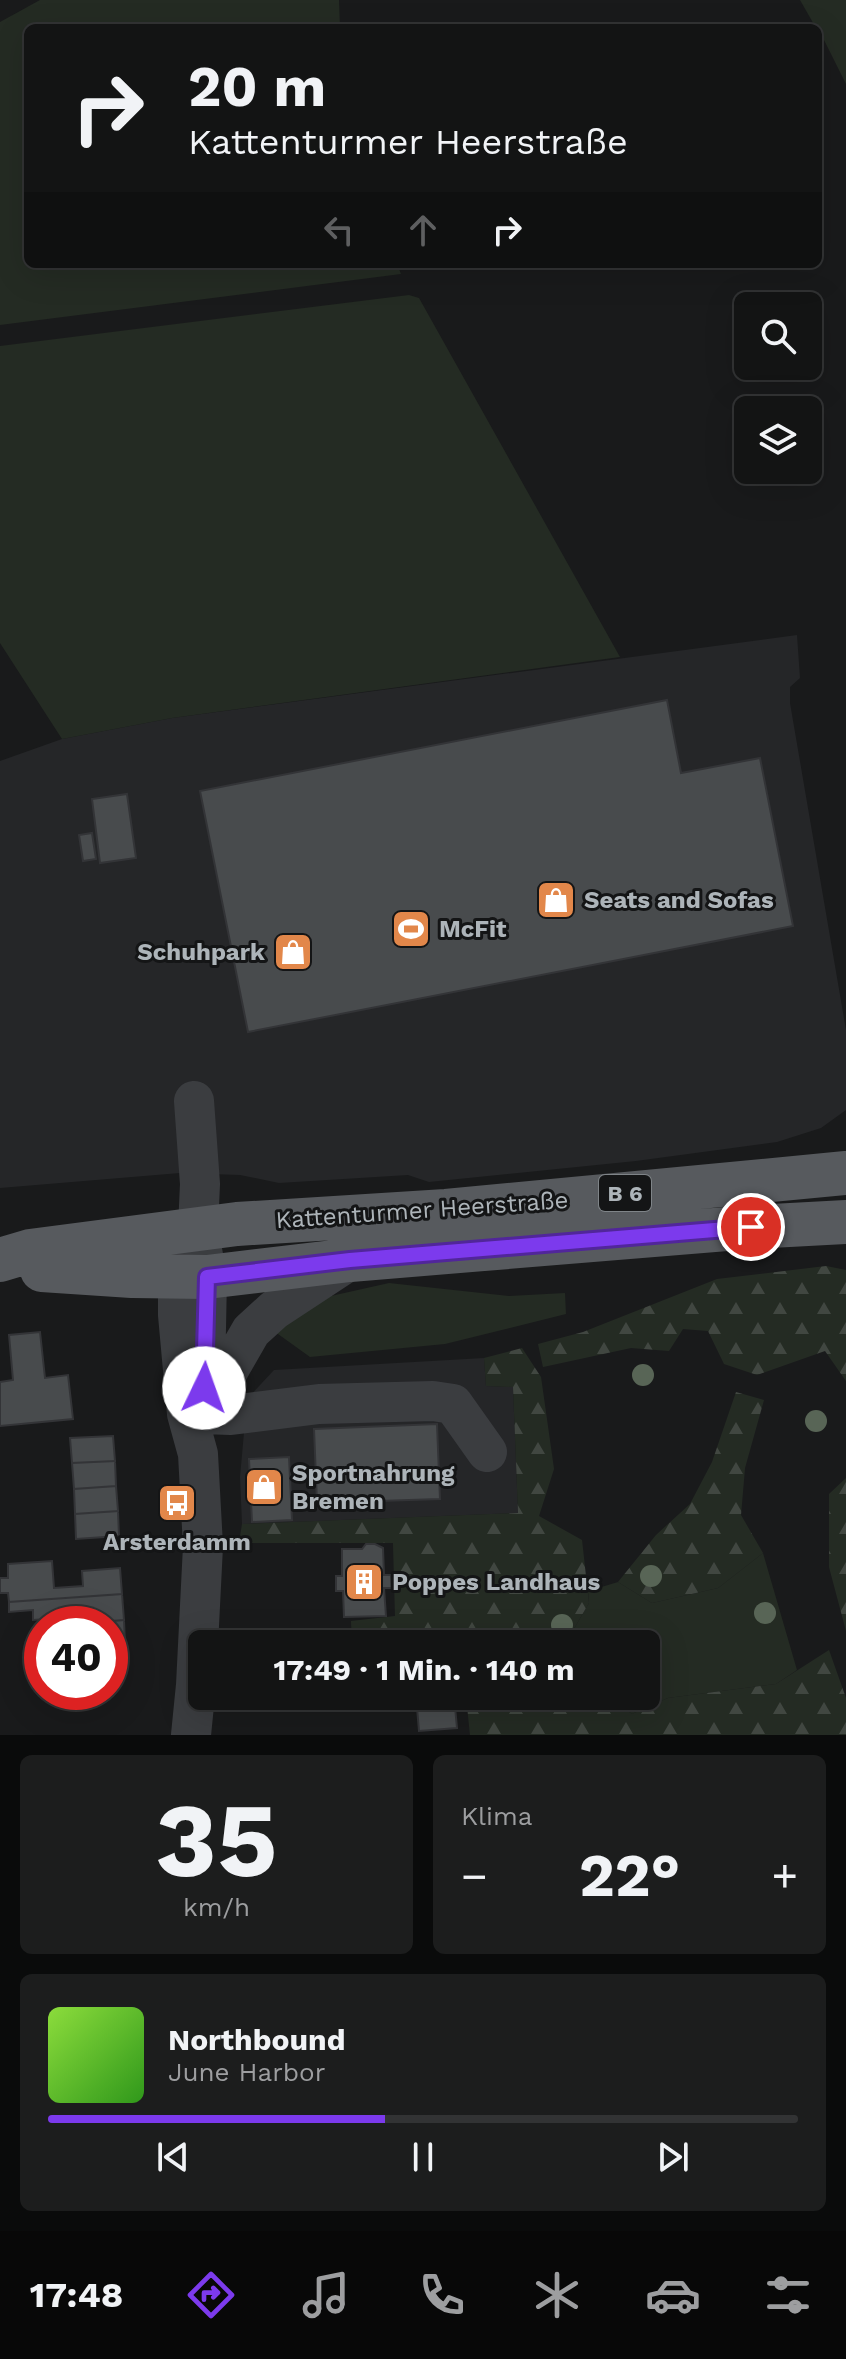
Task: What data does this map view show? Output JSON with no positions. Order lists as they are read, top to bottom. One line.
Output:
{"streets":{"main road":["B 6","Kattenturmer Heerstraße"]},"crossings":[["B 6","Kattenturmer Heerstraße"]],"places":{"shop":["Seats and Sofas","Schuhpark","Sportnahrung Bremen"],"sports":["McFit"],"bus stop":["Arsterdamm"],"building":["Poppes Landhaus"]},"page":{"turn":["20 m","Kattenturmer Heerstraße"],"limit":"40","trip":"17:49 · 1 Min. · 140 m","tile":[["35","km/h"],"Klima"],"heat":["−","22°","+"],"song":["Northbound","June Harbor"],"tabs":"17:48"}}
